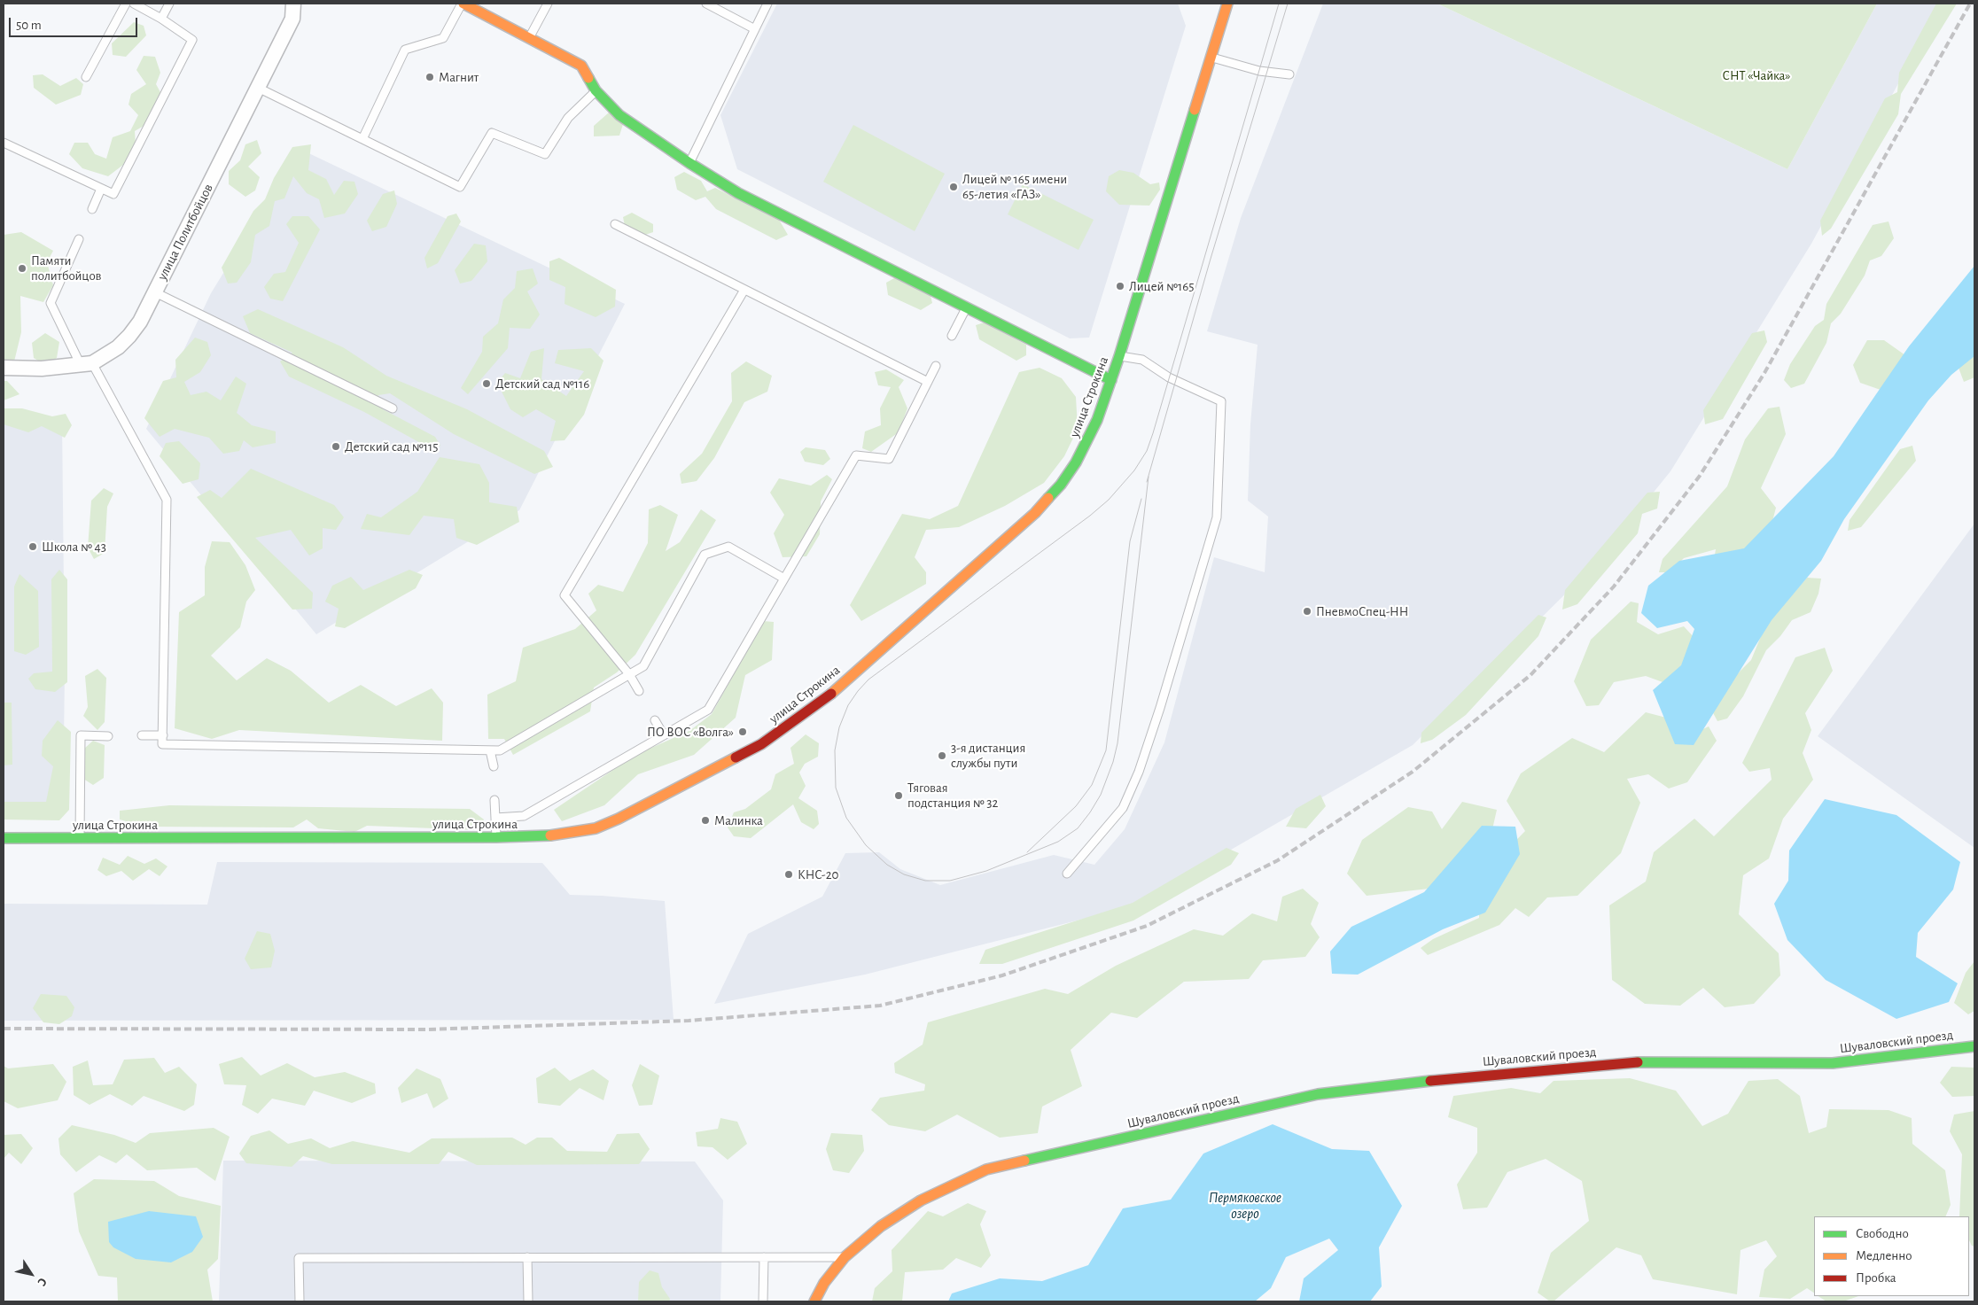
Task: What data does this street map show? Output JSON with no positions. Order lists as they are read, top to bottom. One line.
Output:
{"streets":{"street":["улица Политбойцов","улица Строкина","Шуваловский проезд"]},"water":["Пермяковское озеро"],"parks":["СНТ «Чайка»"],"places":["Магнит","Лицей № 165 имени 65-летия «ГАЗ»","Памяти политбойцов","Лицей №165","Детский сад №116","Детский сад №115","Школа № 43","ПневмоСпец-НН","ПО ВОС «Волга»","3-я дистанция службы пути","Тяговая подстанция № 32","Малинка","КНС-20"],"legend":["Свободно","Медленно","Пробка"],"scale_bar":"50 m","north":"bottom right"}
